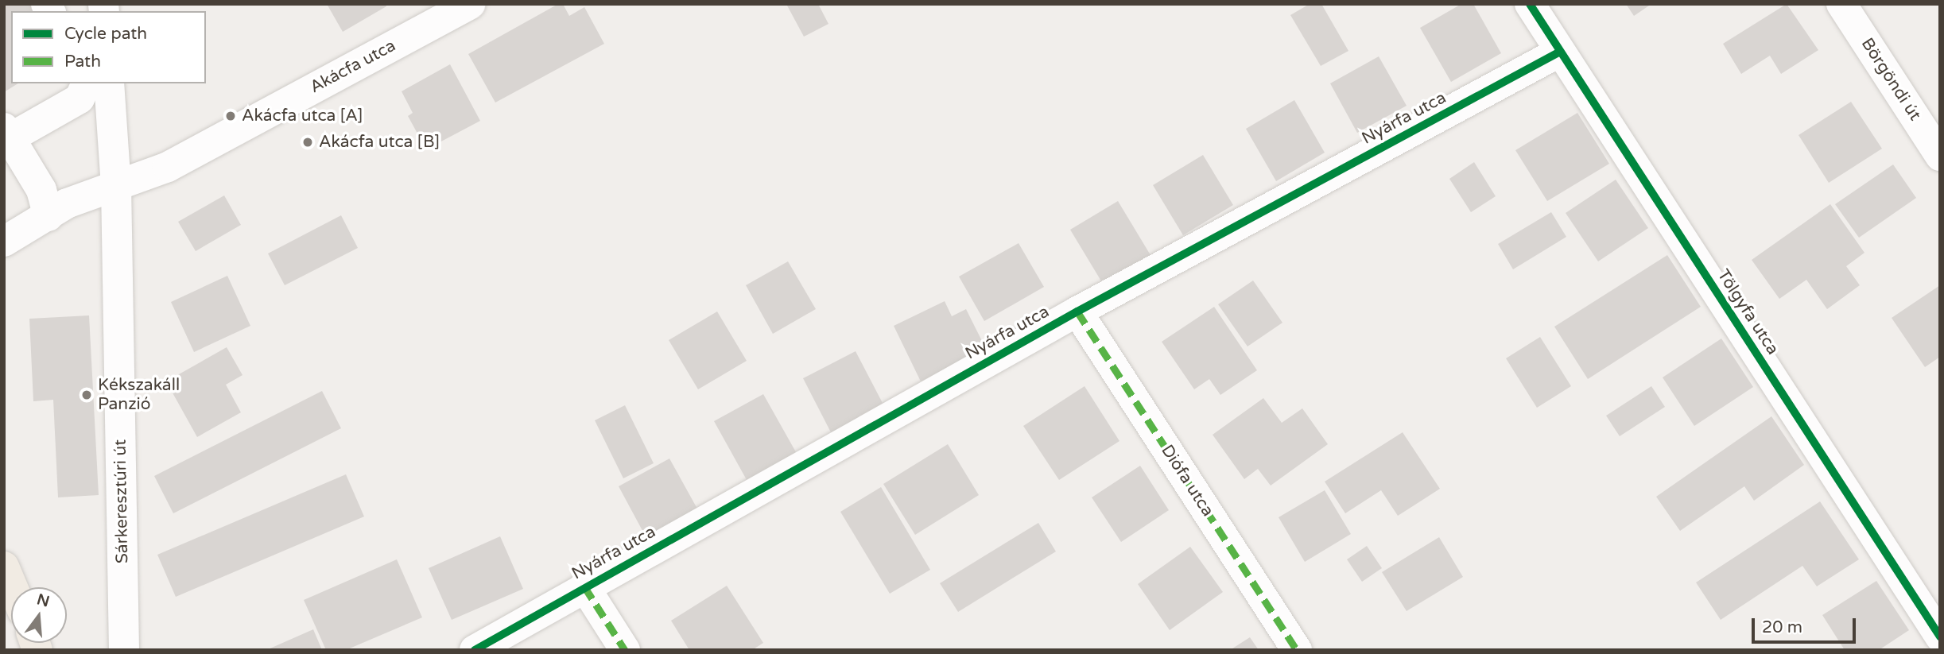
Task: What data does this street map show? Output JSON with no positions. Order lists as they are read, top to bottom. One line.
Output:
{"streets":{"street":["Akácfa utca","Börgöndi út","Nyárfa utca","Tölgyfa utca","Diófa utca","Sárkeresztúri út"]},"crossings":[["Akácfa utca","Sárkeresztúri út"],["Nyárfa utca","Tölgyfa utca"],["Nyárfa utca","Diófa utca"]],"places":["Akácfa utca [A]","Akácfa utca [B]","Kékszakáll Panzió"],"legend":["Cycle path","Path"],"scale_bar":"20 m","north":"top"}
